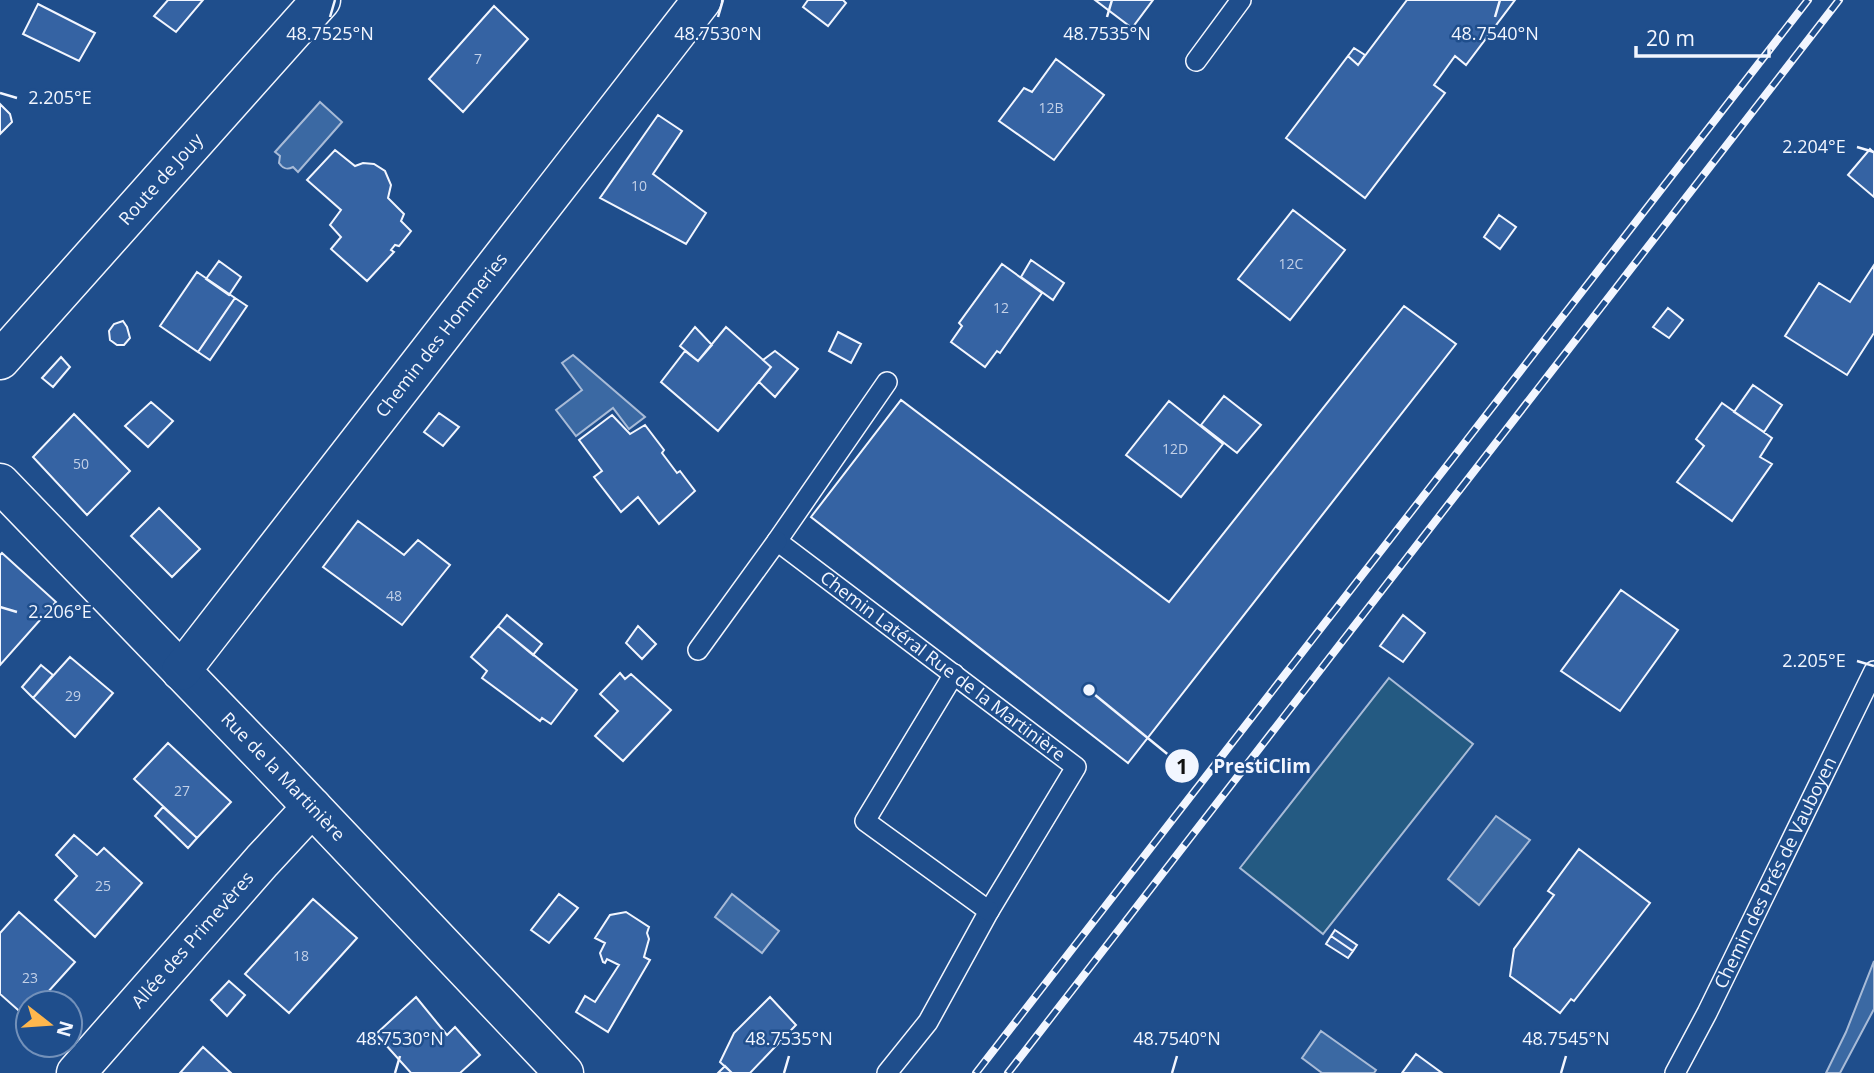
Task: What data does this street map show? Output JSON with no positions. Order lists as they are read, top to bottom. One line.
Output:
{"streets":{"street":["Route de Jouy","Chemin des Hommeries","Rue de la Martinière","Allée des Primevères"],"lane":["Chemin Latéral Rue de la Martinière","Chemin des Prés de Vauboyen"]},"crossings":[["Chemin des Hommeries","Rue de la Martinière"],["Rue de la Martinière","Allée des Primevères"]],"places":["PrestiClim"],"house_numbers":["7","12B","10","12C","12","12D","50","48","29","27","25","18","23"],"scale_bar":"20 m","north":"right","coordinates":["48.7525°N","48.7530°N","48.7535°N","48.7540°N","2.205°E","2.204°E","2.206°E","48.7545°N"]}
